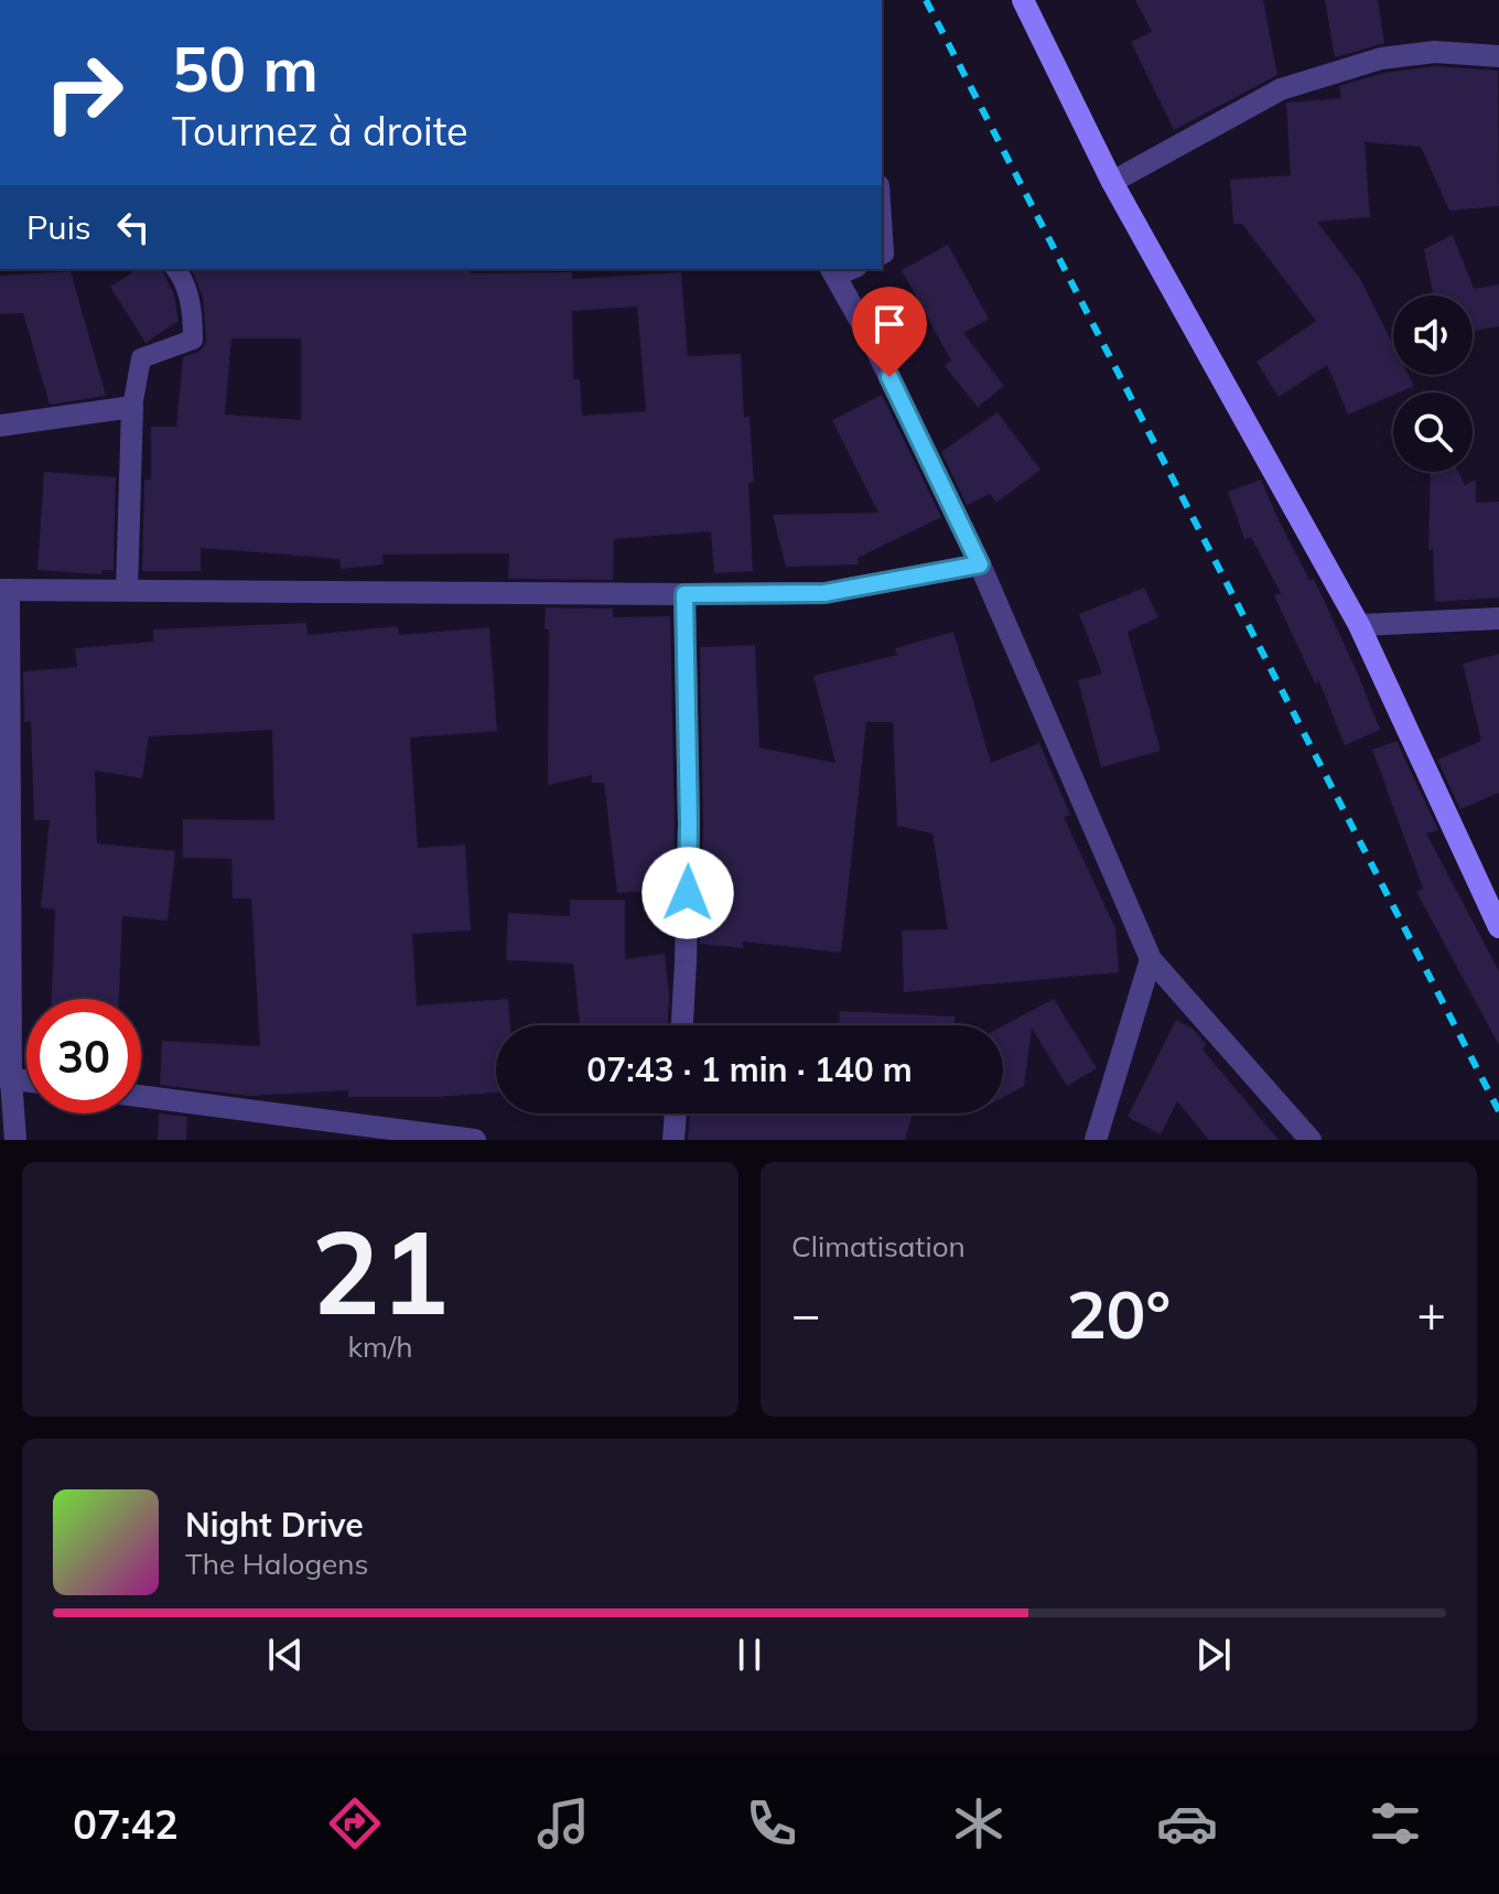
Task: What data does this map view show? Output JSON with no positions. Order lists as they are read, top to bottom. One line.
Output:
{"page":{"turn":["50 m","Tournez à droite"],"then":"Puis","limit":"30","trip":"07:43 · 1 min · 140 m","tile":[["21","km/h"],"Climatisation"],"heat":["−","20°","+"],"song":["Night Drive","The Halogens"],"tabs":"07:42"}}
